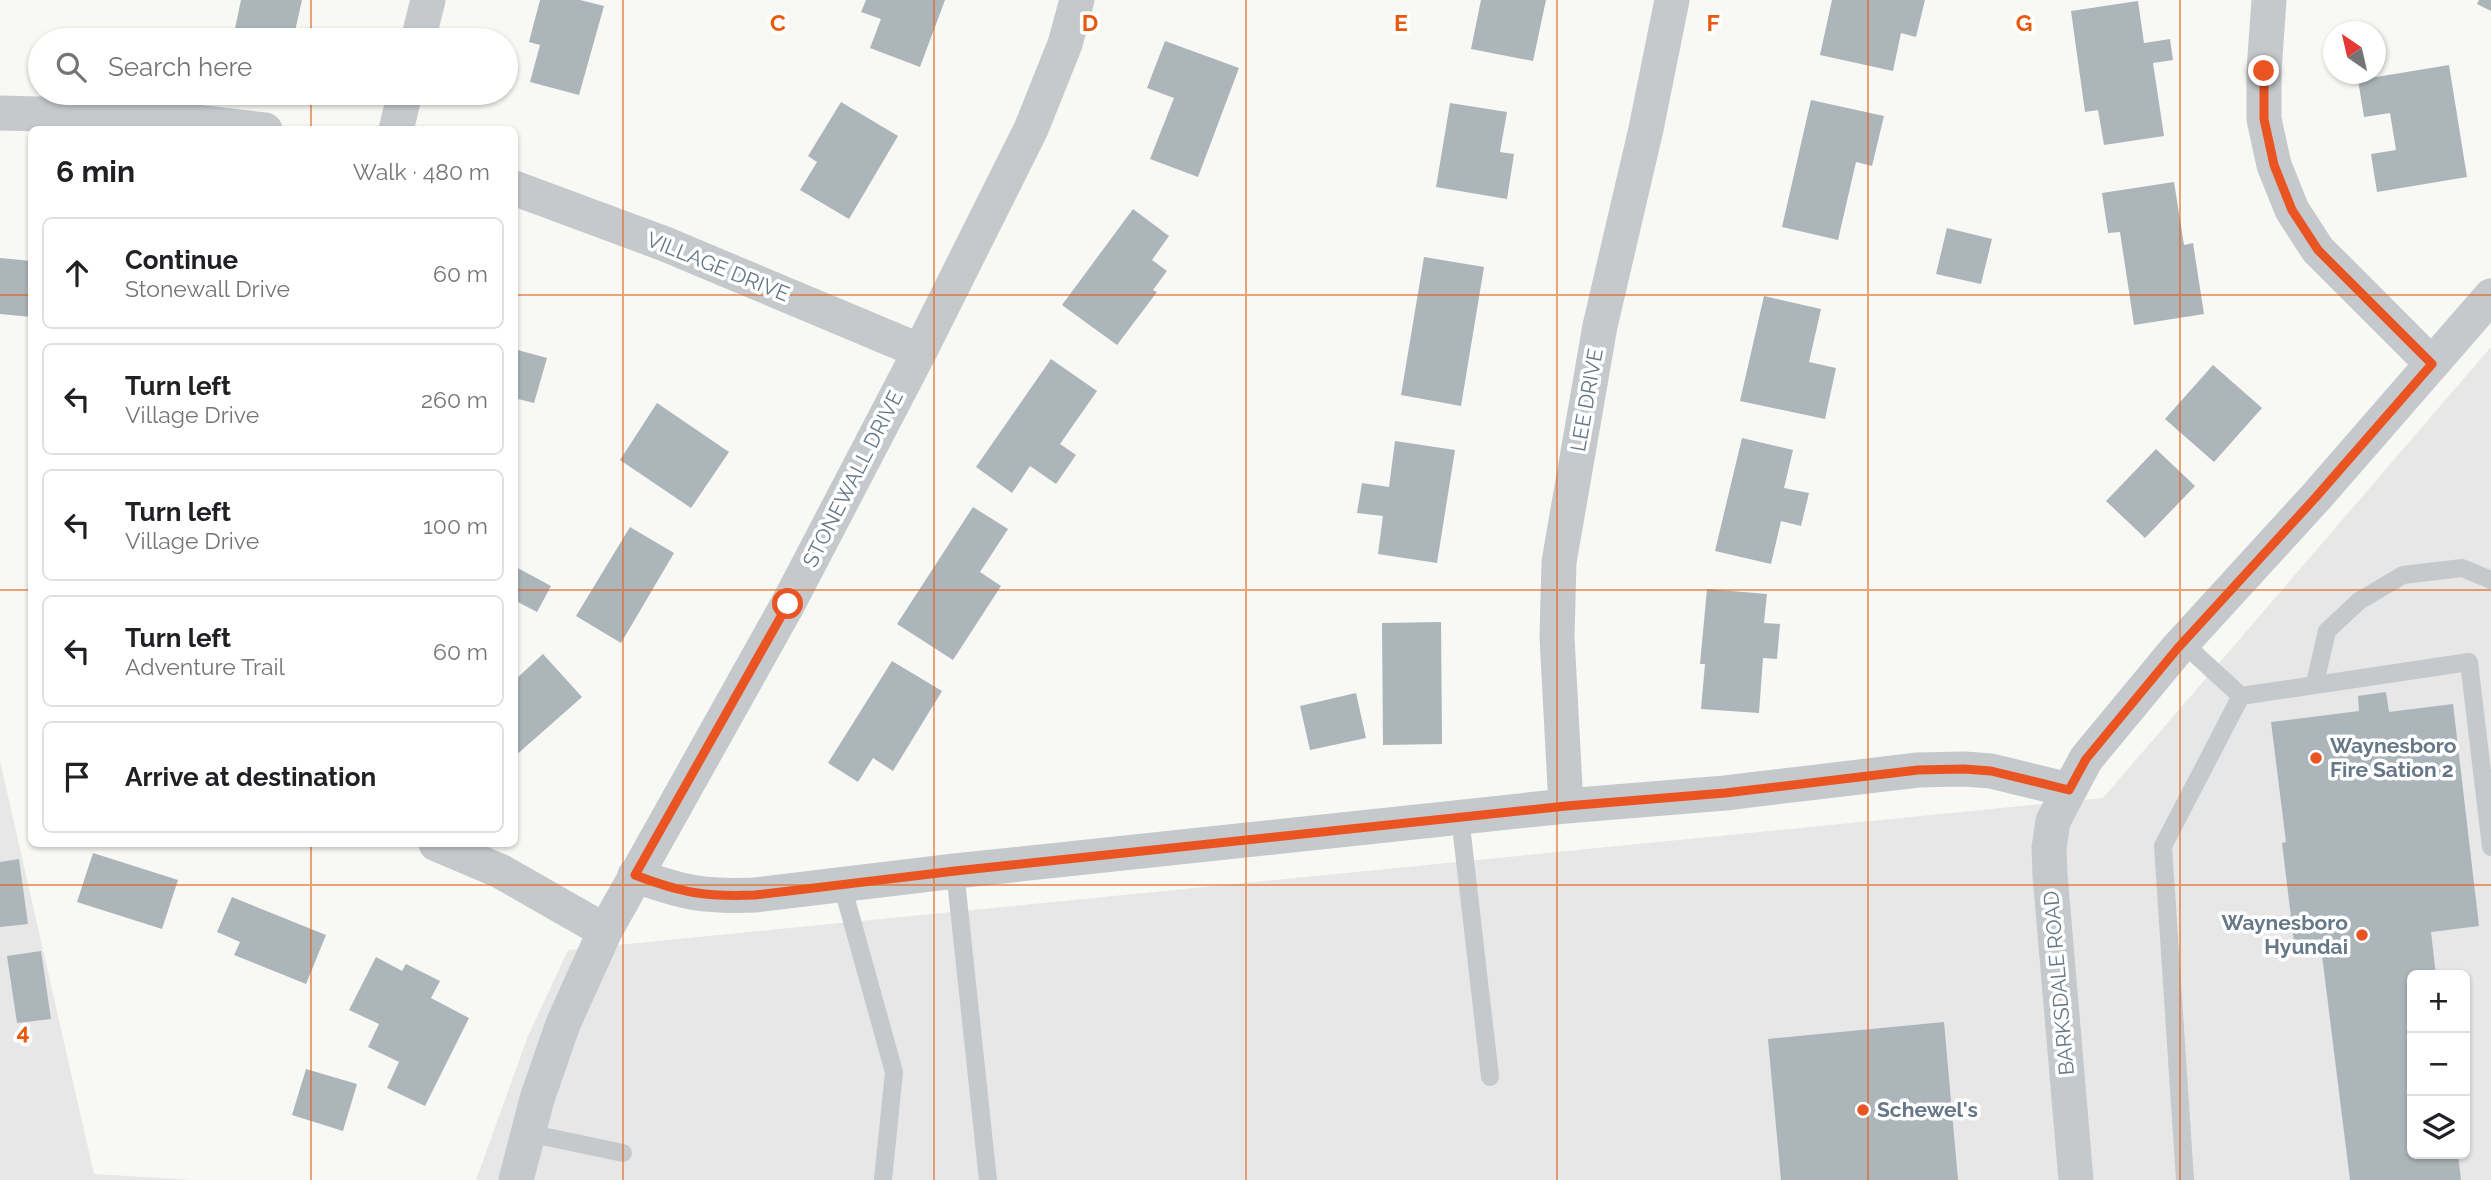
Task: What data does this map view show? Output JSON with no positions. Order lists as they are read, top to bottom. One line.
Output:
{"streets":{"street":["VILLAGE DRIVE","LEE DRIVE","STONEWALL DRIVE","BARKSDALE ROAD"]},"crossings":[["VILLAGE DRIVE","STONEWALL DRIVE"]],"places":["Waynesboro Fire Sation 2","Waynesboro Hyundai","Schewel's"],"north":"top left","page":{"search":"Search here","heading":["6 min","Walk · 480 m"],"list":[["Continue","Stonewall Drive","60 m"],["Turn left","Village Drive","260 m"],["Turn left","Village Drive","100 m"],["Turn left","Adventure Trail","60 m"],"Arrive at destination"],"map_buttons":["+","−"]},"grid":{"columns":["C","D","E","F","G"],"rows":["4"]}}
